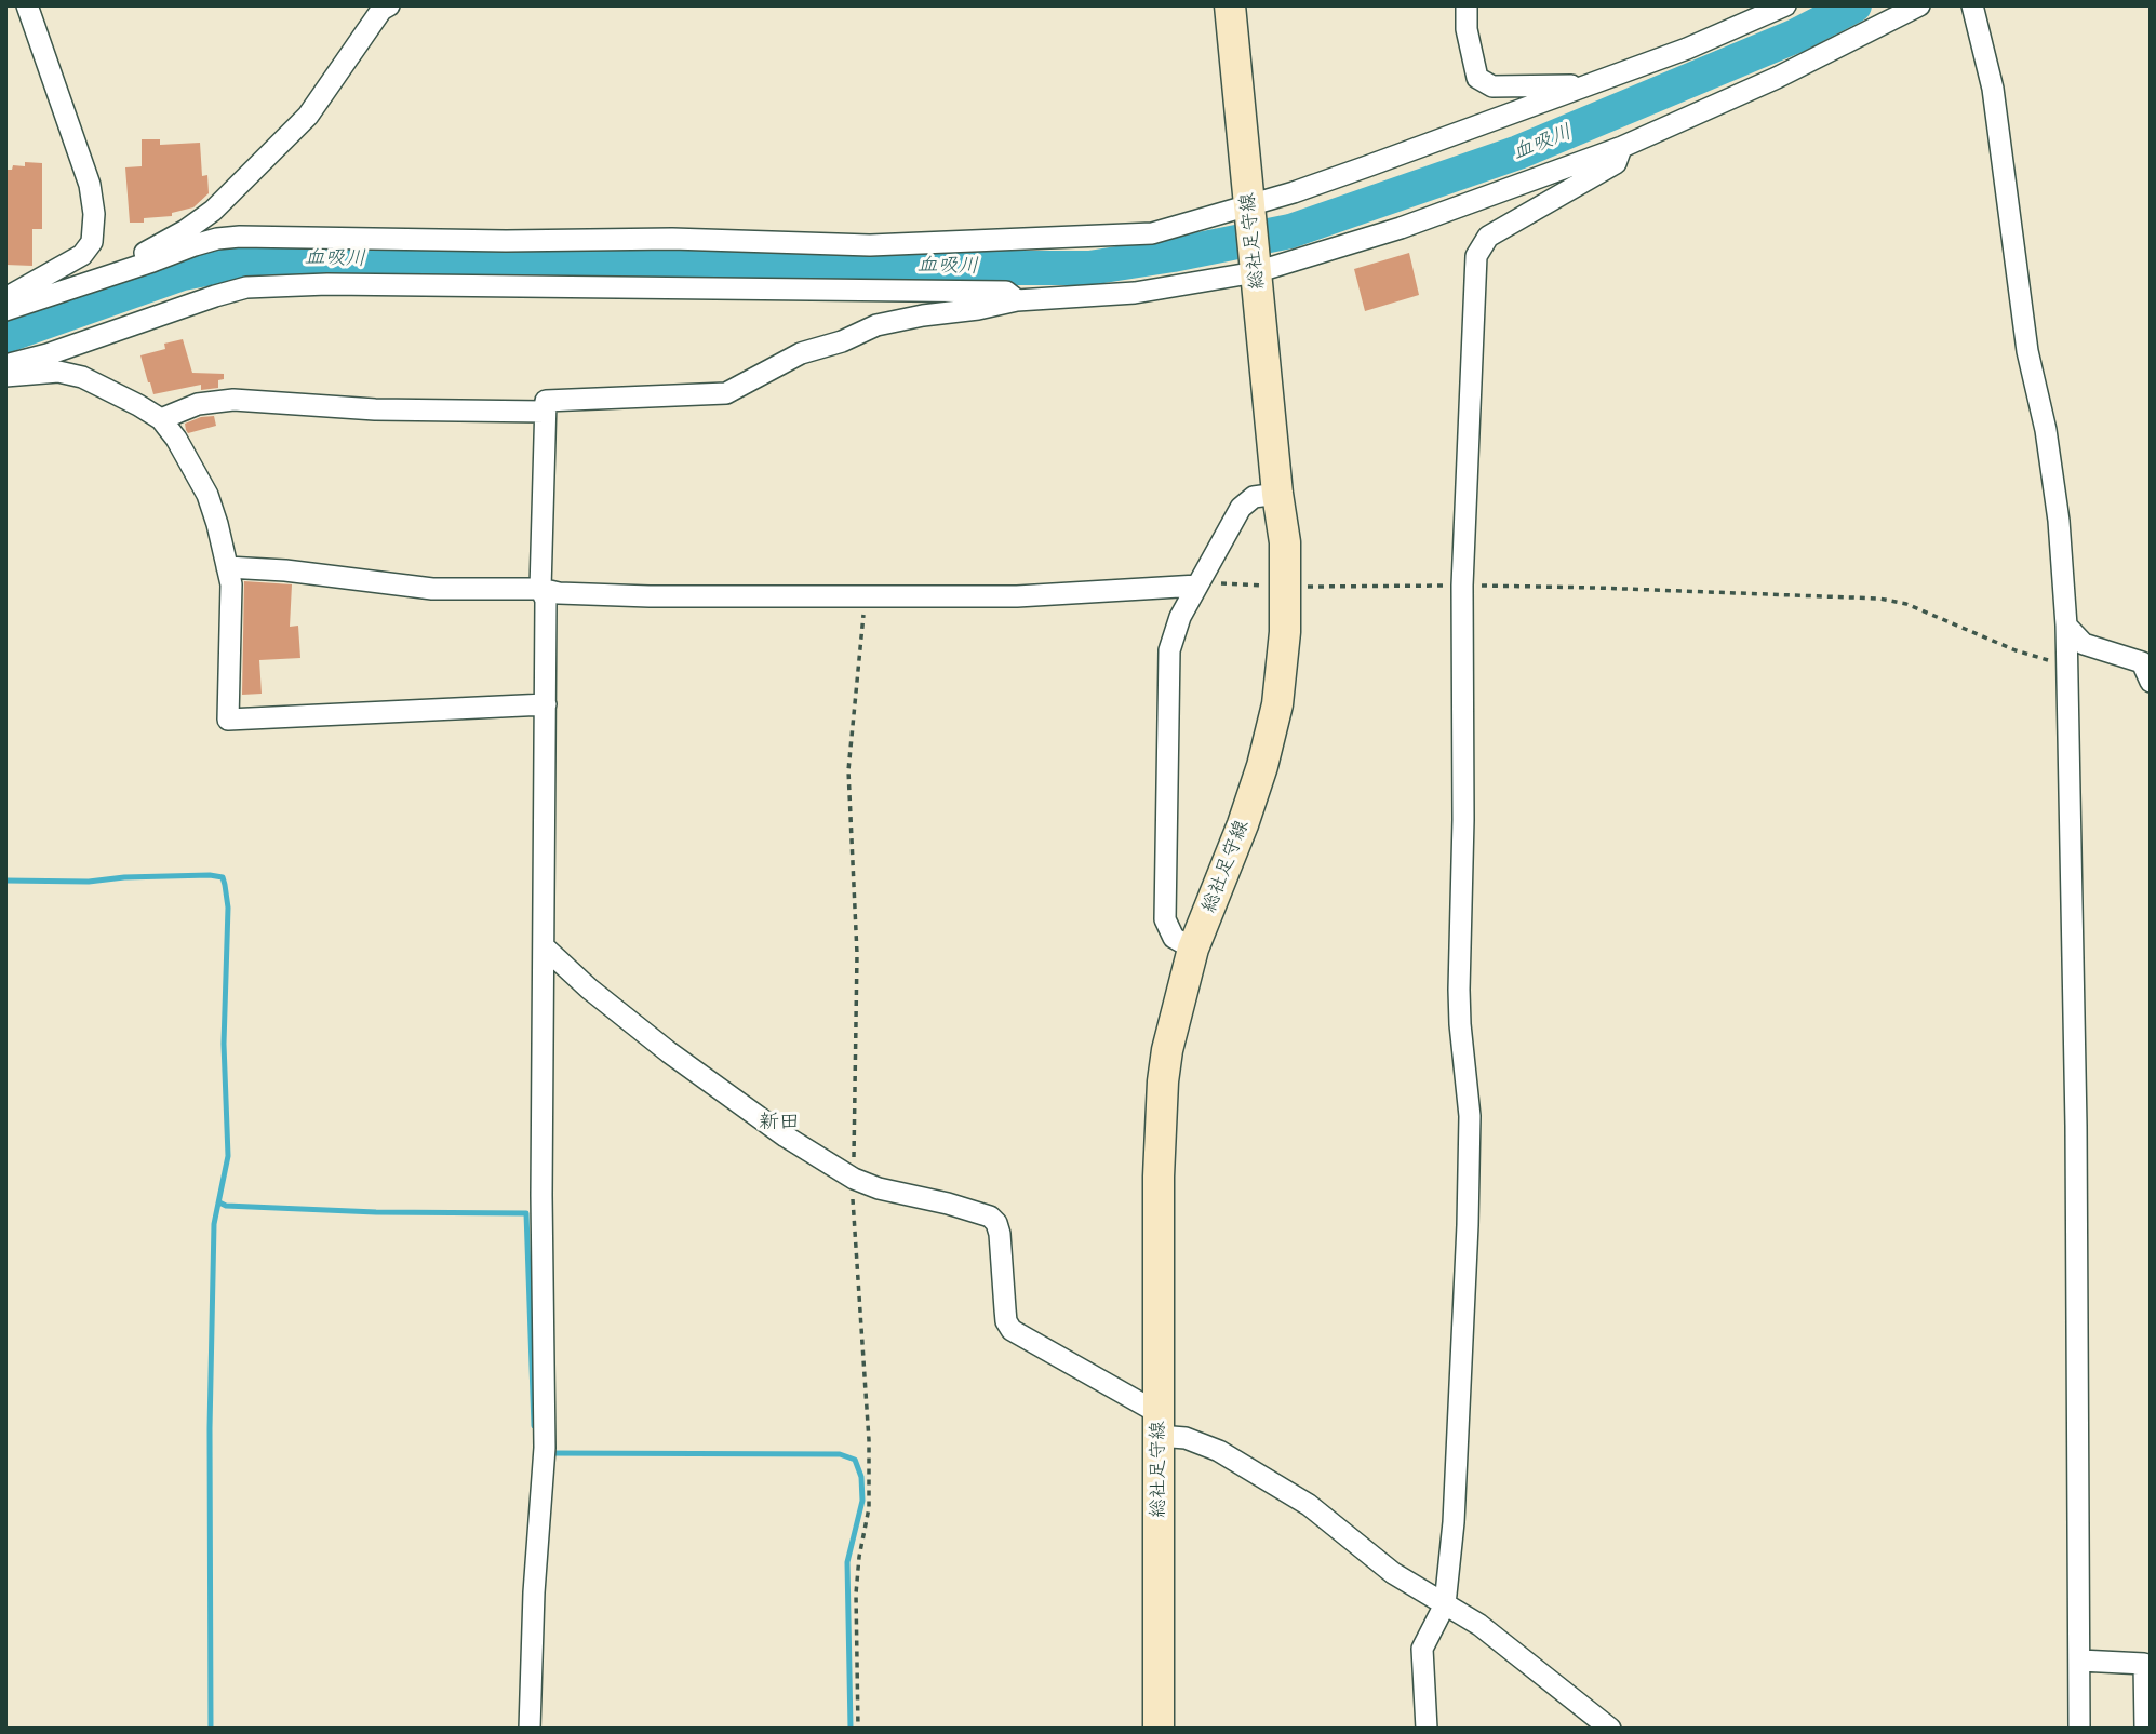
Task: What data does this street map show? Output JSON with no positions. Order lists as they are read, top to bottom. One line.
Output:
{"streets":{"main road":["総社足守線"]},"districts":["新田"],"water":["血吸川"]}
